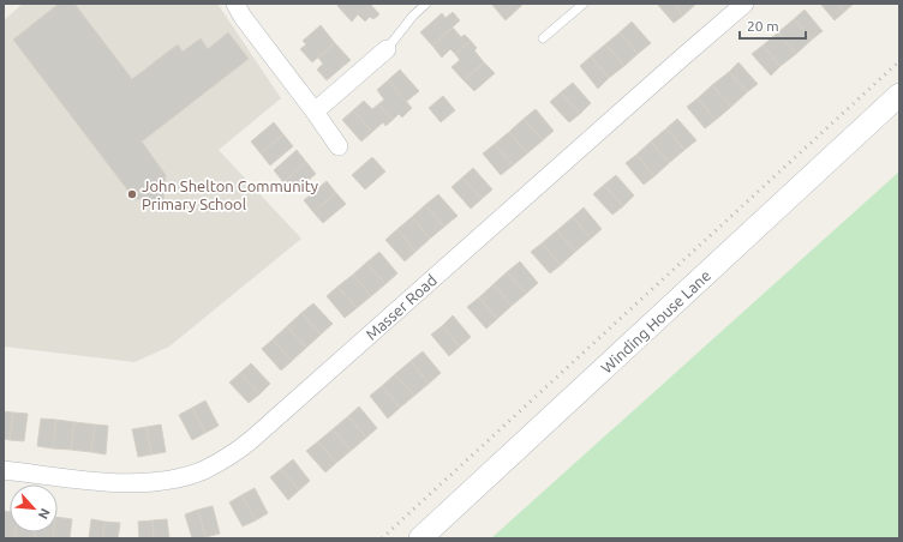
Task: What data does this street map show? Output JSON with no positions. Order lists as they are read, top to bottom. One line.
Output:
{"streets":{"street":["Masser Road","Winding House Lane"]},"places":["John Shelton Community Primary School"],"scale_bar":"20 m","north":"bottom right"}
